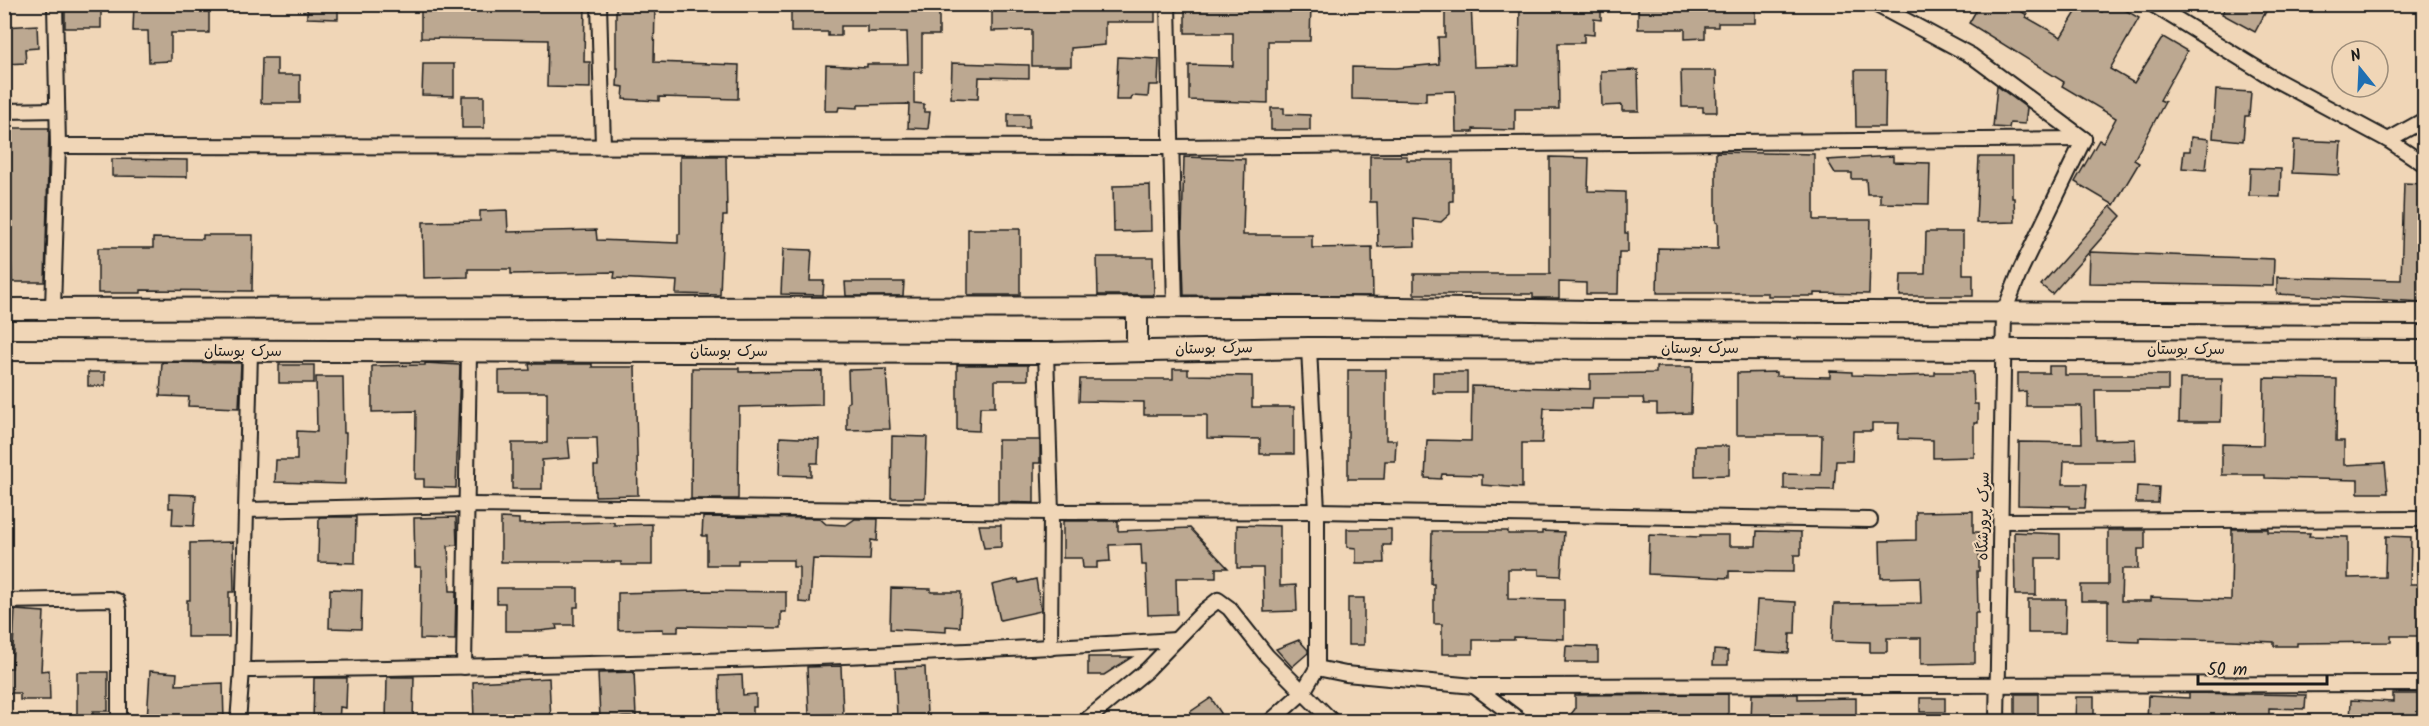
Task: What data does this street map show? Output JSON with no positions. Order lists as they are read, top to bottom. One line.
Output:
{"streets":{"street":["سرک بوستان","سرک پرورشگاه"]},"crossings":[["سرک بوستان","سرک پرورشگاه"]],"scale_bar":"50 m","north":"top"}
